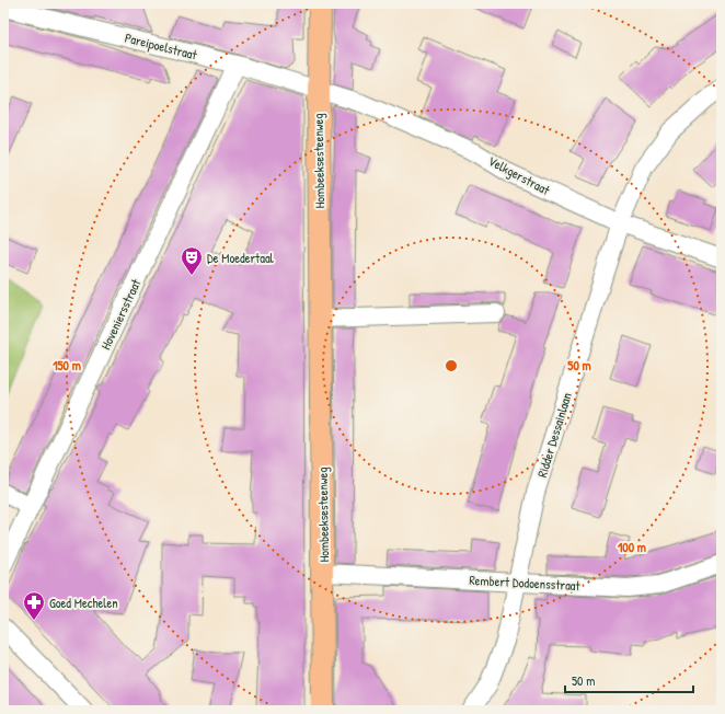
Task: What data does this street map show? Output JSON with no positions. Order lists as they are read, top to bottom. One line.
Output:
{"streets":{"main road":["Hombeeksesteenweg"],"street":["Pareipoelstraat","Velkgerstraat","Hoveniersstraat","Ridder Dessainlaan","Rembert Dodoensstraat"]},"crossings":[["Pareipoelstraat","Hombeeksesteenweg"],["Pareipoelstraat","Velkgerstraat"],["Pareipoelstraat","Hoveniersstraat"],["Hombeeksesteenweg","Velkgerstraat"],["Hombeeksesteenweg","Rembert Dodoensstraat"],["Velkgerstraat","Ridder Dessainlaan"],["Ridder Dessainlaan","Rembert Dodoensstraat"]],"places":{"theatre":["De Moedertaal"],"pharmacy":["Goed Mechelen"]},"scale_bar":"50 m","rings":["50 m","150 m","100 m"]}
